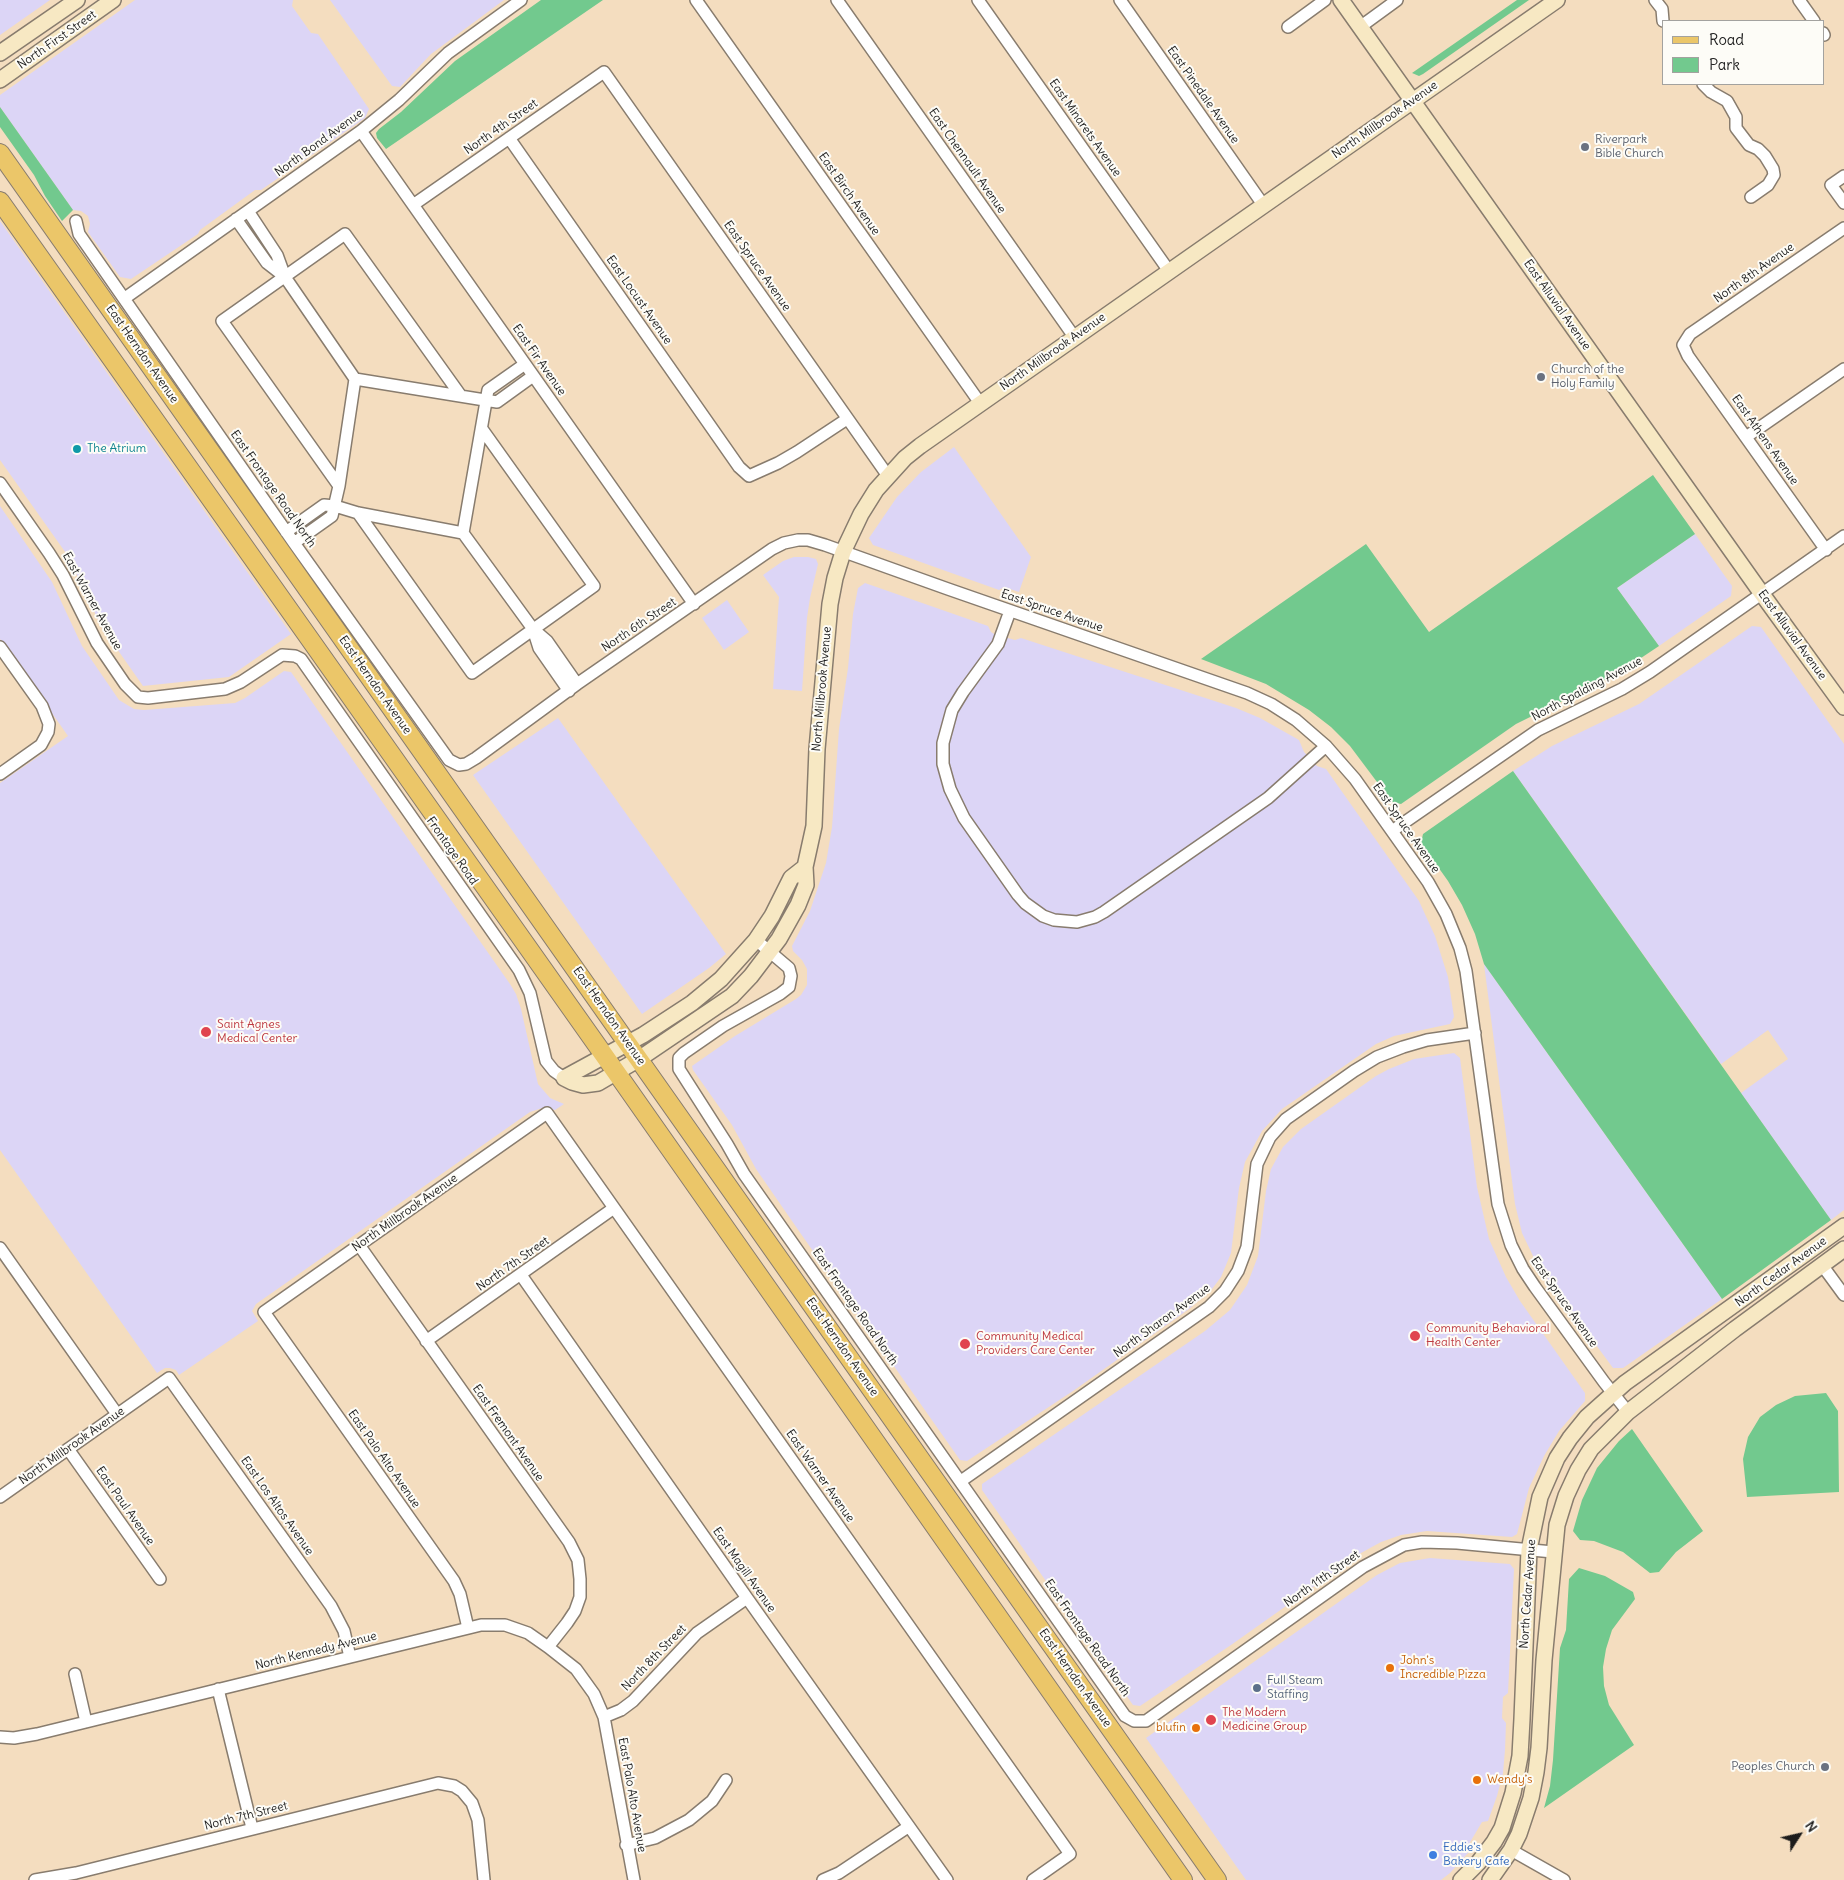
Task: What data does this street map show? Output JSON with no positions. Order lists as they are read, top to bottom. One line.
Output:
{"streets":{"main road":["North First Street","North Millbrook Avenue","East Alluvial Avenue","East Herndon Avenue","North Cedar Avenue"],"street":["East Pinedale Avenue","North 4th Street","East Minarets Avenue","North Bond Avenue","East Chennault Avenue","East Birch Avenue","East Spruce Avenue","North 8th Avenue","East Locust Avenue","East Fir Avenue","East Athens Avenue","East Frontage Road North","East Warner Avenue","North 6th Street","North Spalding Avenue","Frontage Road","North 7th Street","North Sharon Avenue","East Fremont Avenue","East Palo Alto Avenue","East Paul Avenue","East Los Altos Avenue","East Magill Avenue","North 11th Street","North Kennedy Avenue","North 8th Street"]},"crossings":[["East Pinedale Avenue","North Millbrook Avenue"],["North Millbrook Avenue","East Minarets Avenue"],["North Millbrook Avenue","East Chennault Avenue"],["North Millbrook Avenue","East Birch Avenue"],["North Millbrook Avenue","East Spruce Avenue"],["North Millbrook Avenue","East Alluvial Avenue"],["North Millbrook Avenue","East Herndon Avenue"],["North Millbrook Avenue","East Frontage Road North"],["North Millbrook Avenue","East Warner Avenue"],["North Millbrook Avenue","North 6th Street"],["North Millbrook Avenue","Frontage Road"],["North Millbrook Avenue","East Fremont Avenue"],["North Millbrook Avenue","East Palo Alto Avenue"],["North Millbrook Avenue","East Paul Avenue"],["North Millbrook Avenue","East Los Altos Avenue"],["North 4th Street","East Spruce Avenue"],["North 4th Street","East Locust Avenue"],["North 4th Street","East Fir Avenue"],["North Bond Avenue","East Fir Avenue"],["North Bond Avenue","East Frontage Road North"],["East Spruce Avenue","East Locust Avenue"],["East Spruce Avenue","North 6th Street"],["East Spruce Avenue","North Spalding Avenue"],["East Spruce Avenue","North Cedar Avenue"],["East Spruce Avenue","North Sharon Avenue"],["North 8th Avenue","East Athens Avenue"],["East Alluvial Avenue","North Spalding Avenue"],["East Fir Avenue","North 6th Street"],["East Athens Avenue","North Spalding Avenue"],["East Frontage Road North","North 6th Street"],["East Frontage Road North","North Sharon Avenue"],["East Frontage Road North","North 11th Street"],["East Warner Avenue","Frontage Road"],["East Warner Avenue","North 7th Street"],["North 7th Street","East Fremont Avenue"],["North 7th Street","East Magill Avenue"],["North Cedar Avenue","North 11th Street"],["East Fremont Avenue","East Palo Alto Avenue"],["East Fremont Avenue","North Kennedy Avenue"],["East Palo Alto Avenue","North Kennedy Avenue"],["East Palo Alto Avenue","North 8th Street"],["East Los Altos Avenue","North Kennedy Avenue"],["East Magill Avenue","North 8th Street"]],"places":["Riverpark Bible Church","Church of the Holy Family","The Atrium","Saint Agnes Medical Center","Community Behavioral Health Center","Community Medical Providers Care Center","John's Incredible Pizza","Full Steam Staffing","The Modern Medicine Group","blufin","Peoples Church","Wendy's","Eddie's Bakery Cafe"],"legend":["Road","Park"],"north":"top right"}
